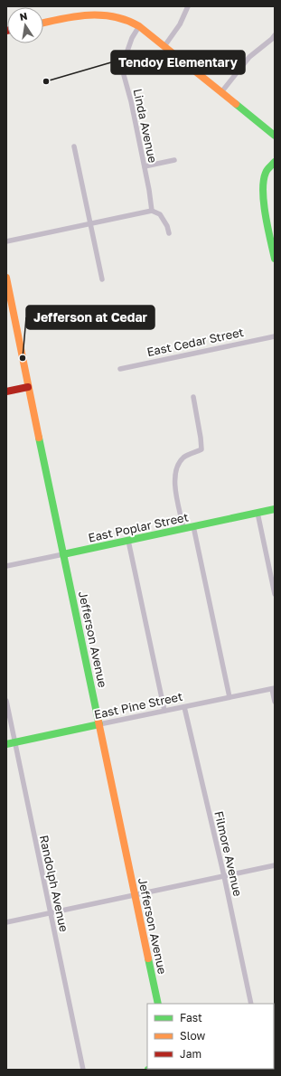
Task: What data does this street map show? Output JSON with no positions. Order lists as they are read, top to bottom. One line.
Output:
{"streets":{"main road":["East Poplar Street","Jefferson Avenue","East Pine Street"],"street":["Linda Avenue","East Cedar Street","Filmore Avenue","Randolph Avenue"]},"crossings":[["East Poplar Street","Jefferson Avenue"],["Jefferson Avenue","East Pine Street"],["East Pine Street","Filmore Avenue"],["East Pine Street","Randolph Avenue"]],"places":["Tendoy Elementary","Jefferson at Cedar"],"legend":["Fast","Slow","Jam"],"north":"top"}
